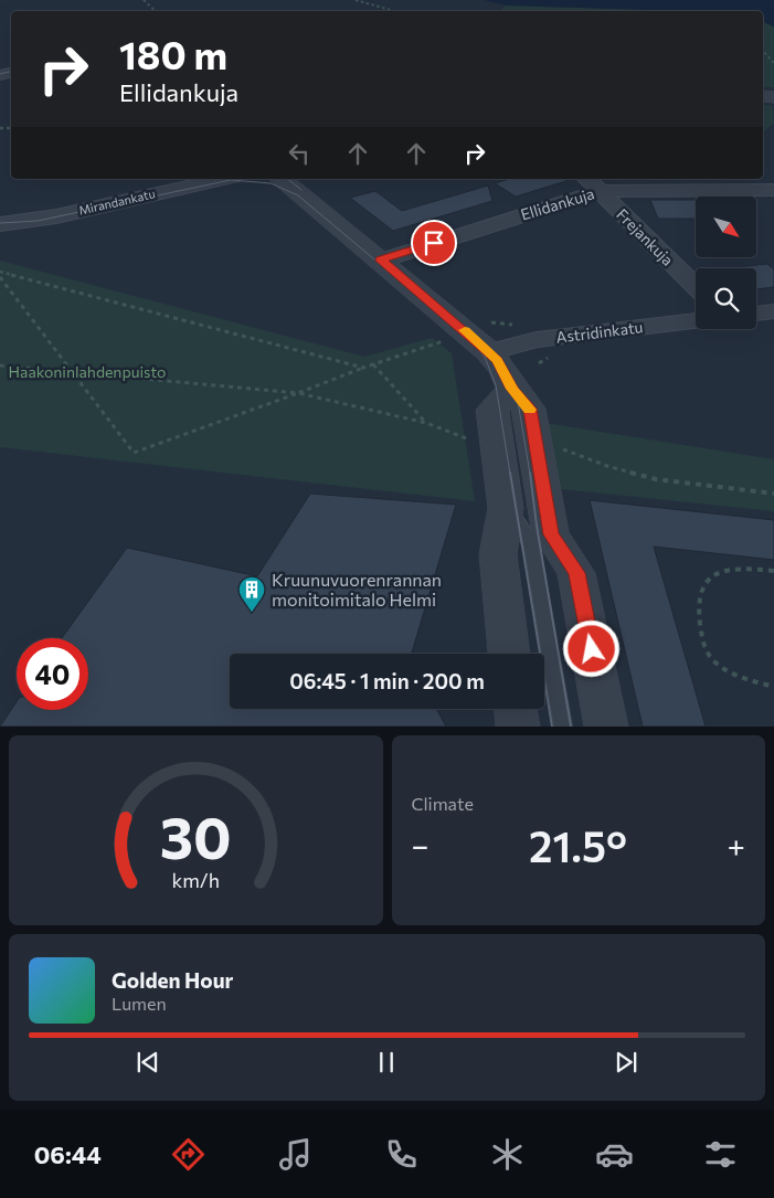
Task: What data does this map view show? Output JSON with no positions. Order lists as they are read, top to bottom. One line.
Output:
{"streets":{"street":["Mirandankatu","Ellidankuja","Frejankuja","Astridinkatu"]},"crossings":[["Ellidankuja","Frejankuja"]],"parks":["Haakoninlahdenpuisto"],"places":{"building":["Kruunuvuorenrannan monitoimitalo Helmi"]},"north":"bottom right","page":{"turn":["180 m","Ellidankuja"],"limit":"40","trip":"06:45 · 1 min · 200 m","tile":"Climate","heat":["−","21.5°","+"],"song":["Golden Hour","Lumen"],"tabs":"06:44","gauge":["30","km/h"]}}
